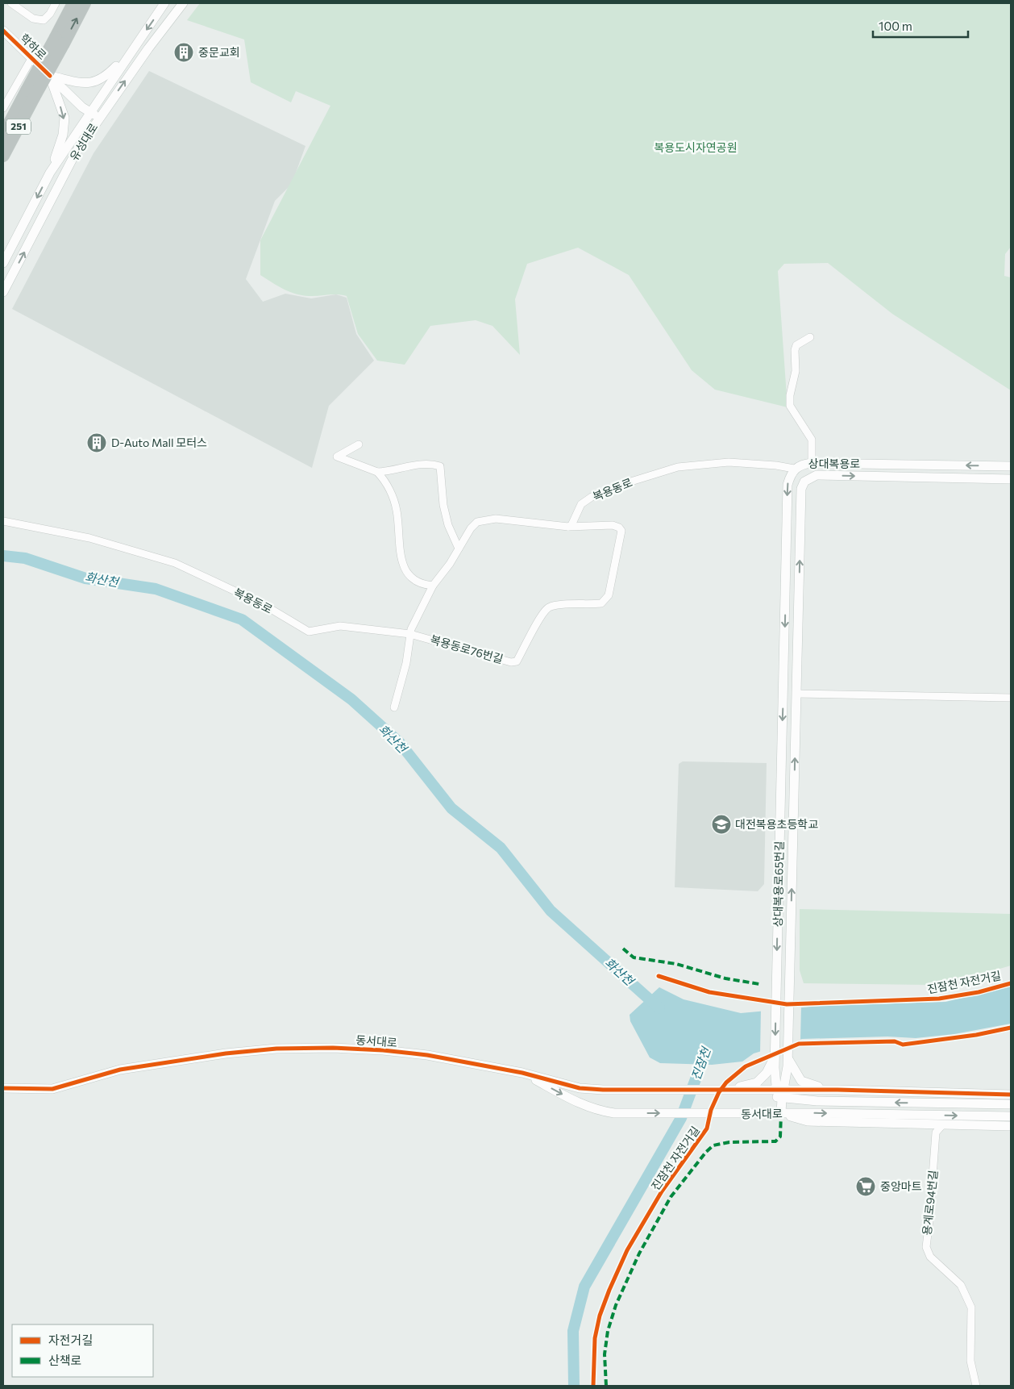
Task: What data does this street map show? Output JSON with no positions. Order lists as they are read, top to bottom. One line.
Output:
{"streets":{"highway":["251"],"street":["학하로","유성대로","상대복용로","복용동로","복용동로76번길","상대복용로65번길","동서대로","용계로94번길"],"cycle path":["진잠천 자전거길"]},"crossings":[["학하로","유성대로"],["상대복용로","복용동로"],["상대복용로","상대복용로65번길"],["복용동로","복용동로76번길"],["상대복용로65번길","동서대로"]],"water":["화산천","진잠천"],"parks":["복용도시자연공원"],"places":{"building":["중문교회","D-Auto Mall 모터스"],"school or university":["대전복용초등학교"],"supermarket":["중앙마트"]},"legend":["자전거길","산책로"],"scale_bar":"100 m"}
